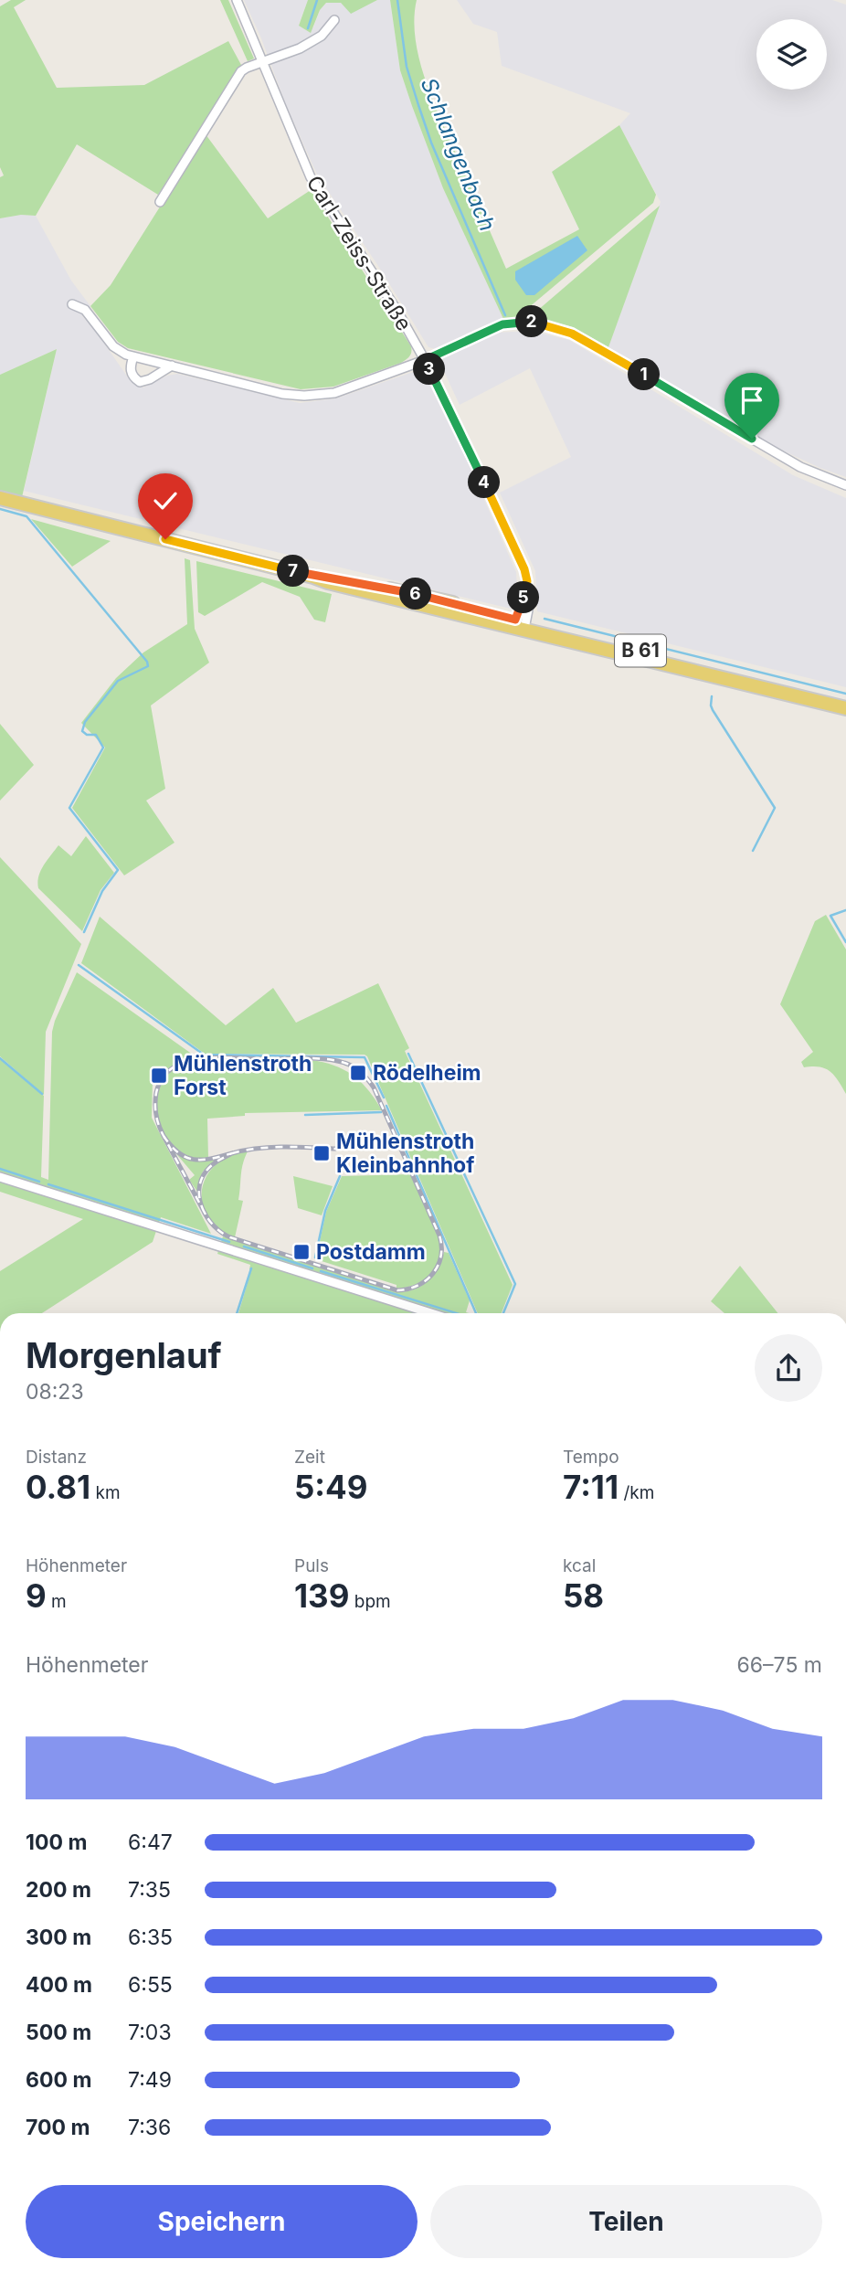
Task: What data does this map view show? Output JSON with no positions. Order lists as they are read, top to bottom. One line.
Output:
{"streets":{"main road":["B 61"],"street":["Carl-Zeiss-Straße"]},"crossings":[["Carl-Zeiss-Straße","B 61"]],"water":["Schlangenbach"],"places":{"transit":["Rödelheim","Mühlenstroth Forst","Mühlenstroth Kleinbahnhof","Postdamm"]},"page":{"pins":["2","3","1","4","7","6","5"],"heading":["Morgenlauf","08:23"],"stats":[["Distanz","0.81 km"],["Zeit","5:49"],["Tempo","7:11 /km"],["Höhenmeter","9 m"],["Puls","139 bpm"],["kcal","58"]],"chart":["Höhenmeter","66–75 m"],"list":[{"name":"100 m","note":"6:47"},{"name":"200 m","note":"7:35"},{"name":"300 m","note":"6:35"},{"name":"400 m","note":"6:55"},{"name":"500 m","note":"7:03"},{"name":"600 m","note":"7:49"},{"name":"700 m","note":"7:36"}],"buttons":["Speichern","Teilen"]}}
